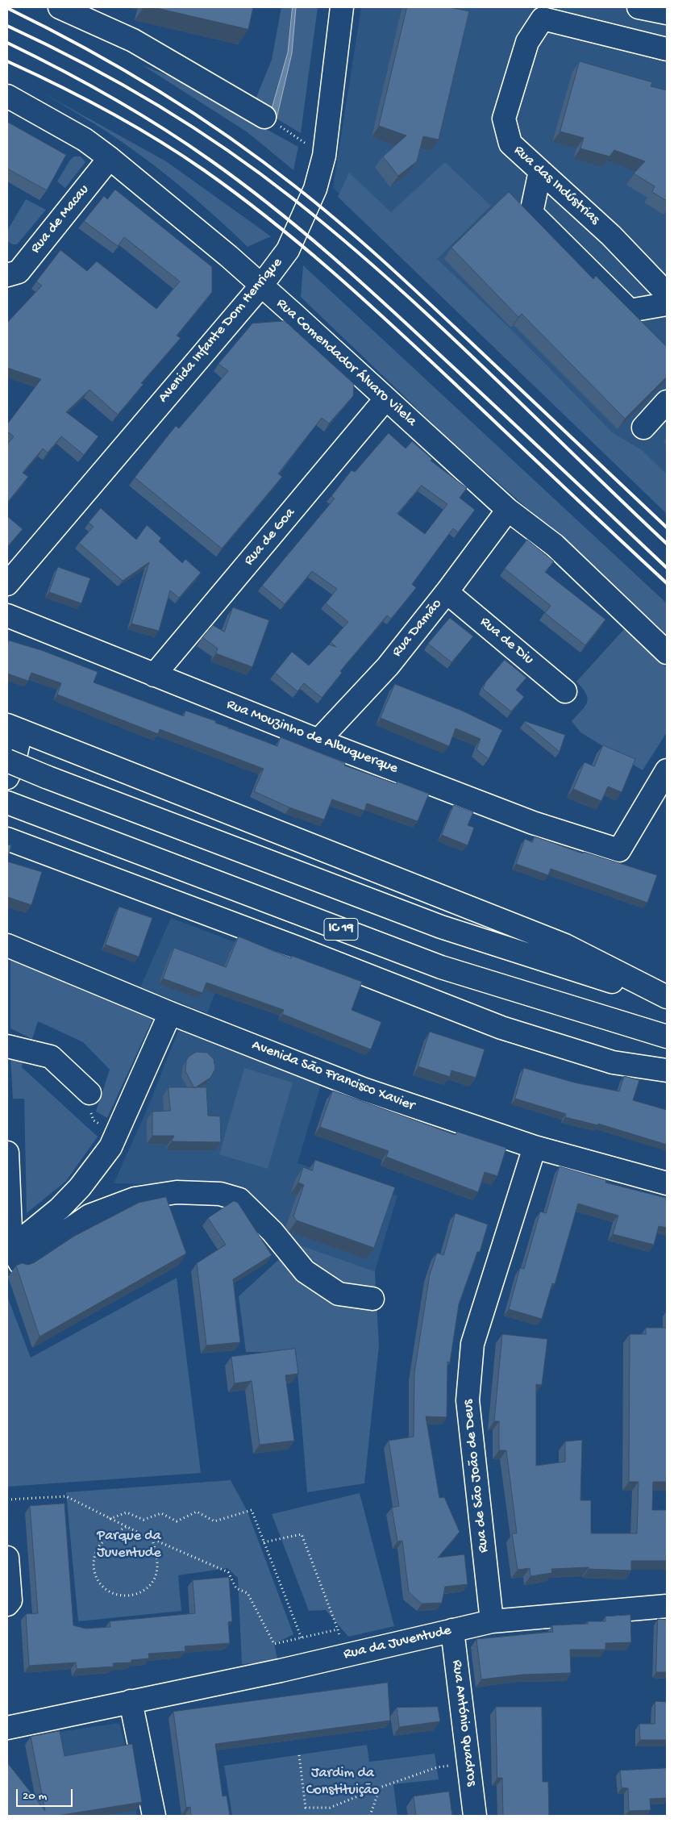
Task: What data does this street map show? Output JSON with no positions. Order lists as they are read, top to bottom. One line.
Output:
{"streets":{"main road":["Rua das Indústrias","Rua de Macau","Avenida Infante Dom Henrique","Rua Comendador Álvaro Vilela","Rua de Goa","Rua Damão","Rua de Diu","Rua Mouzinho de Albuquerque","IC 19","Avenida São Francisco Xavier","Rua de São João de Deus","Rua da Juventude","Rua António Quadros"]},"crossings":[["Rua de Macau","Rua Comendador Álvaro Vilela"],["Avenida Infante Dom Henrique","Rua Comendador Álvaro Vilela"],["Rua Comendador Álvaro Vilela","Rua de Goa"],["Rua Comendador Álvaro Vilela","Rua Damão"],["Rua de Goa","Rua Mouzinho de Albuquerque"],["Rua Damão","Rua de Diu"],["Rua Damão","Rua Mouzinho de Albuquerque"],["Avenida São Francisco Xavier","Rua de São João de Deus"],["Rua de São João de Deus","Rua da Juventude"],["Rua da Juventude","Rua António Quadros"]],"parks":["Parque da Juventude","Jardim da Constituição"],"scale_bar":"20 m"}
